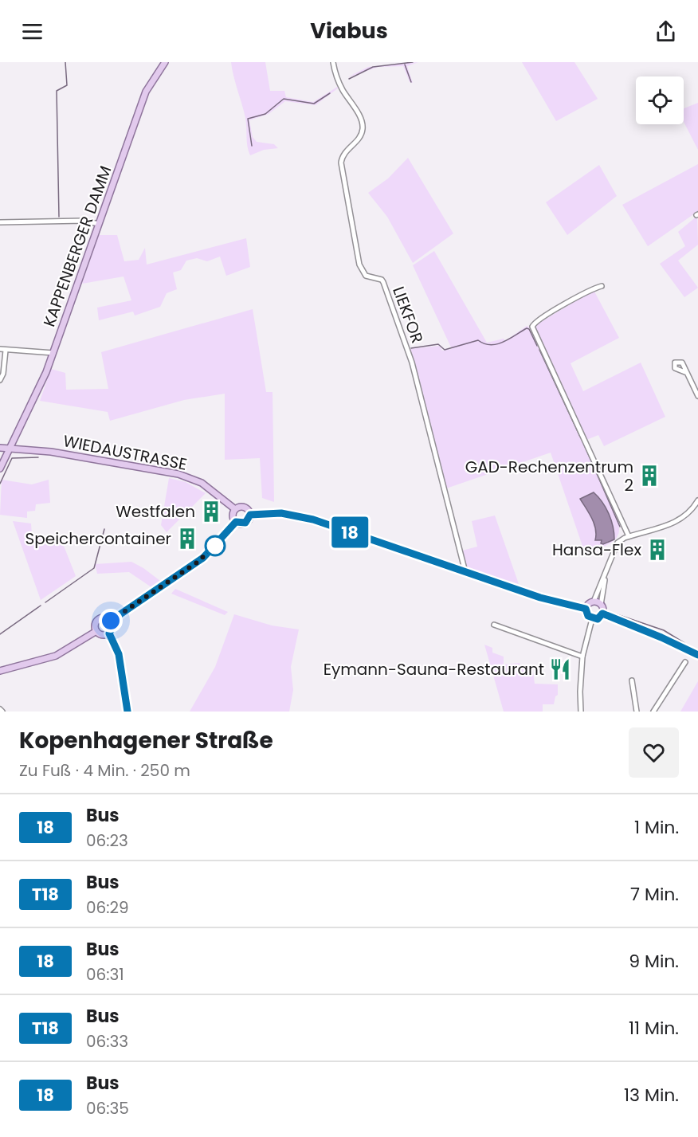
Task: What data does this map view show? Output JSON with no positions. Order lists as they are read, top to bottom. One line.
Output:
{"streets":{"main road":["KAPPENBERGER DAMM","WIEDAUSTRASSE"],"street":["LIEKFOR"]},"crossings":[["KAPPENBERGER DAMM","WIEDAUSTRASSE"]],"places":{"building":["GAD-Rechenzentrum 2","Westfalen","Speichercontainer","Hansa-Flex"],"restaurant":["Eymann-Sauna-Restaurant"]},"lines":["bus line 18"],"page":{"header":"Viabus","on_map":"18","heading":["Kopenhagener Straße","Zu Fuß · 4 Min. · 250 m"],"list":[{"mark":"18","name":"Bus","note":"06:23","value":"1 Min."},{"mark":"T18","name":"Bus","note":"06:29","value":"7 Min."},{"mark":"18","name":"Bus","note":"06:31","value":"9 Min."},{"mark":"T18","name":"Bus","note":"06:33","value":"11 Min."},{"mark":"18","name":"Bus","note":"06:35","value":"13 Min."}]}}
